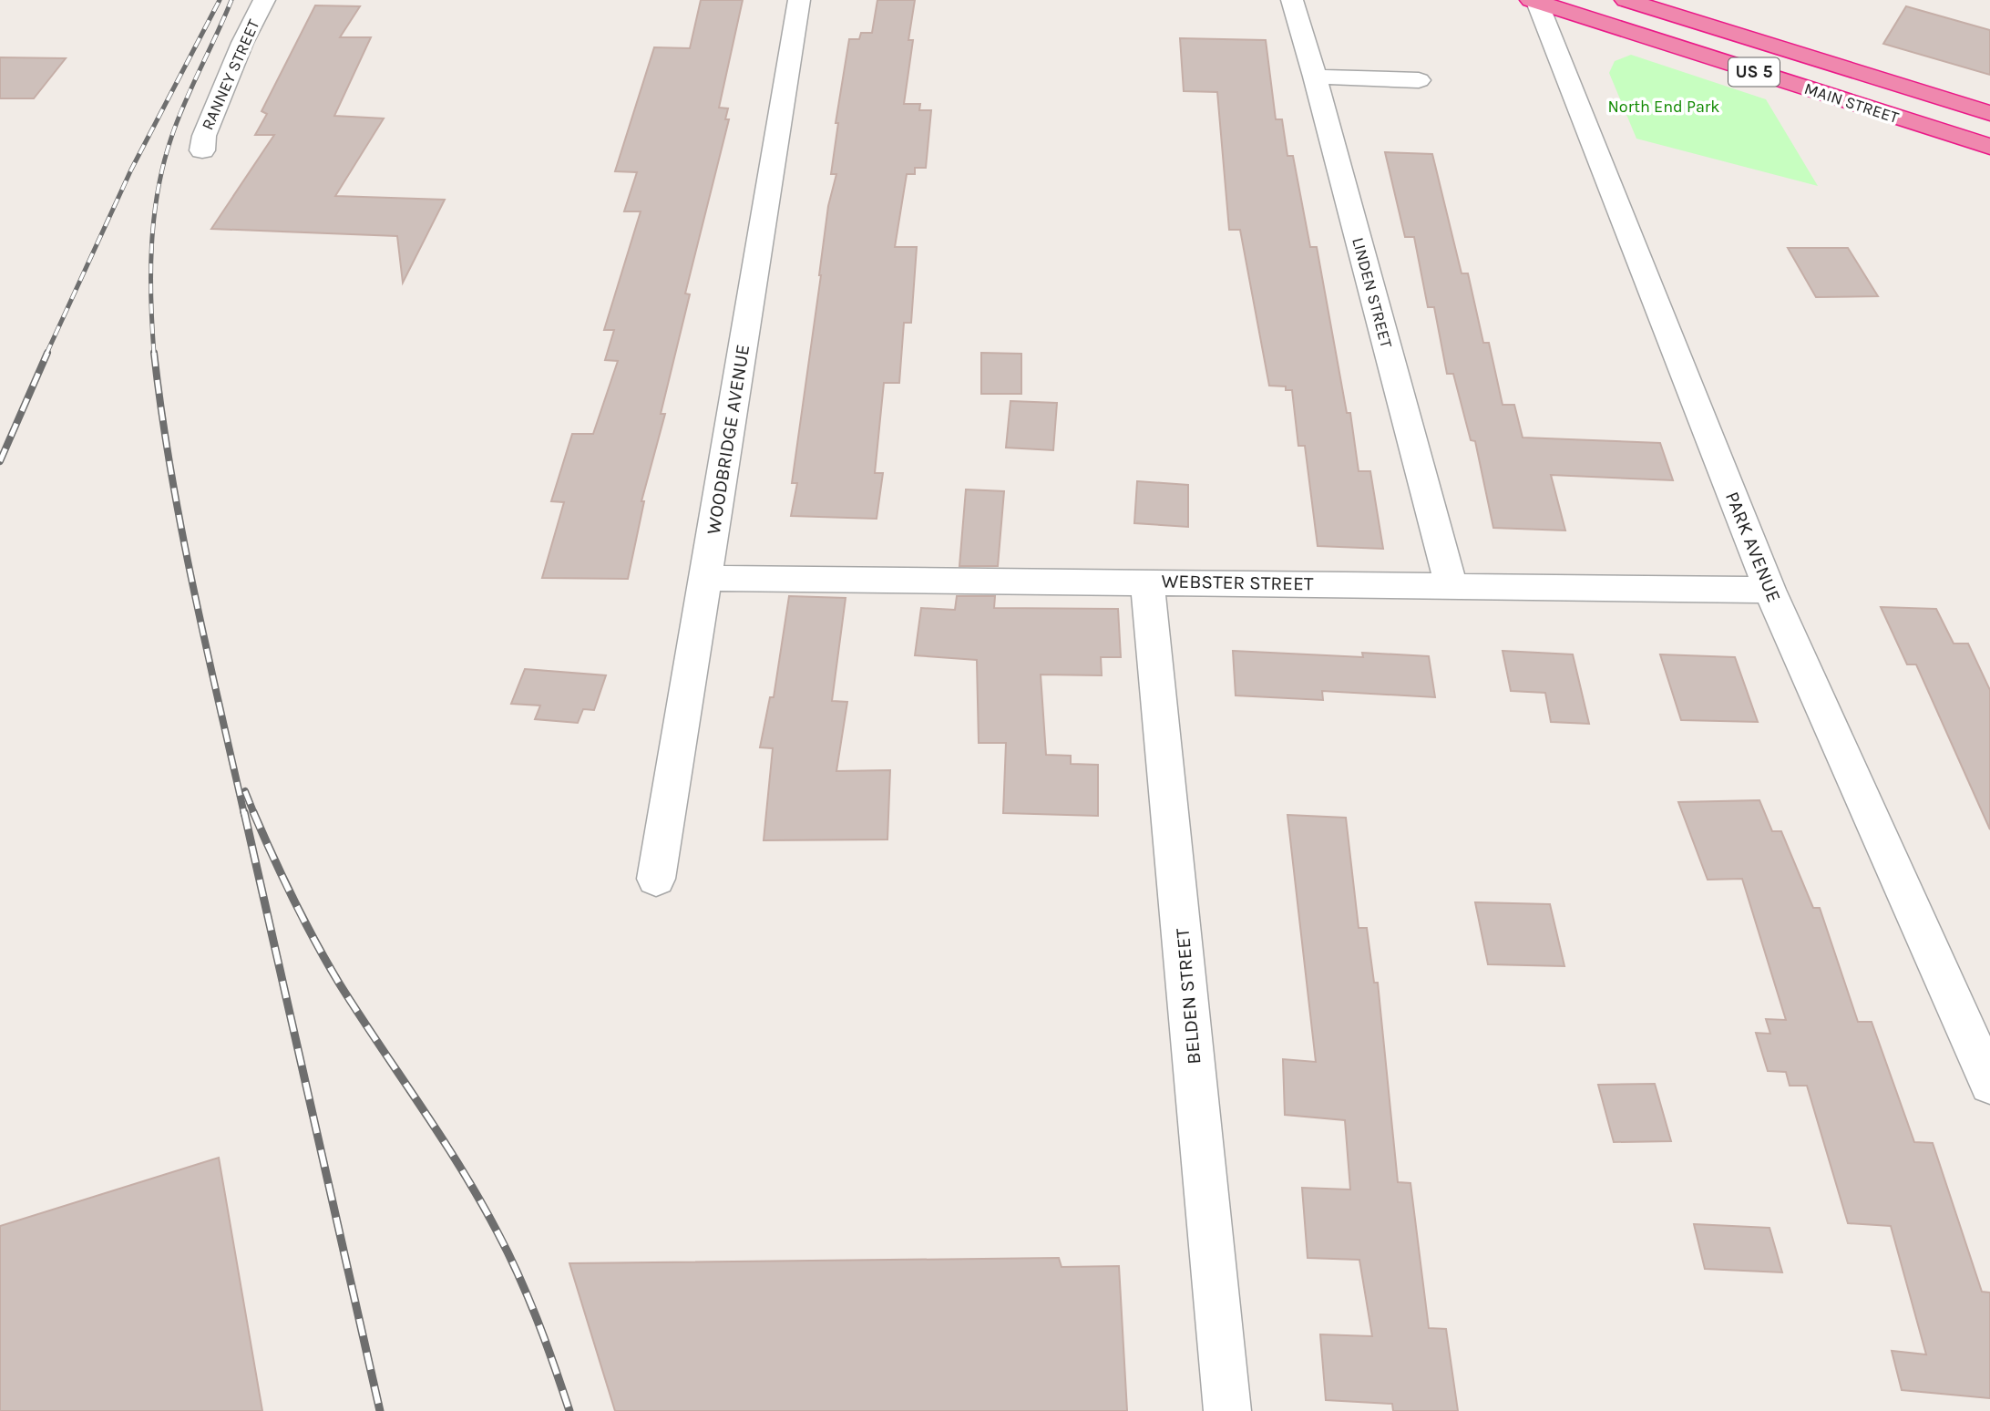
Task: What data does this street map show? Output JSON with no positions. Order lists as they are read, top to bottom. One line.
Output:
{"streets":{"highway":["US 5","MAIN STREET"],"street":["RANNEY STREET","LINDEN STREET","WOODBRIDGE AVENUE","PARK AVENUE","WEBSTER STREET","BELDEN STREET"]},"crossings":[["MAIN STREET","PARK AVENUE"],["LINDEN STREET","WEBSTER STREET"],["WOODBRIDGE AVENUE","WEBSTER STREET"],["PARK AVENUE","WEBSTER STREET"],["WEBSTER STREET","BELDEN STREET"]],"parks":["North End Park"]}
